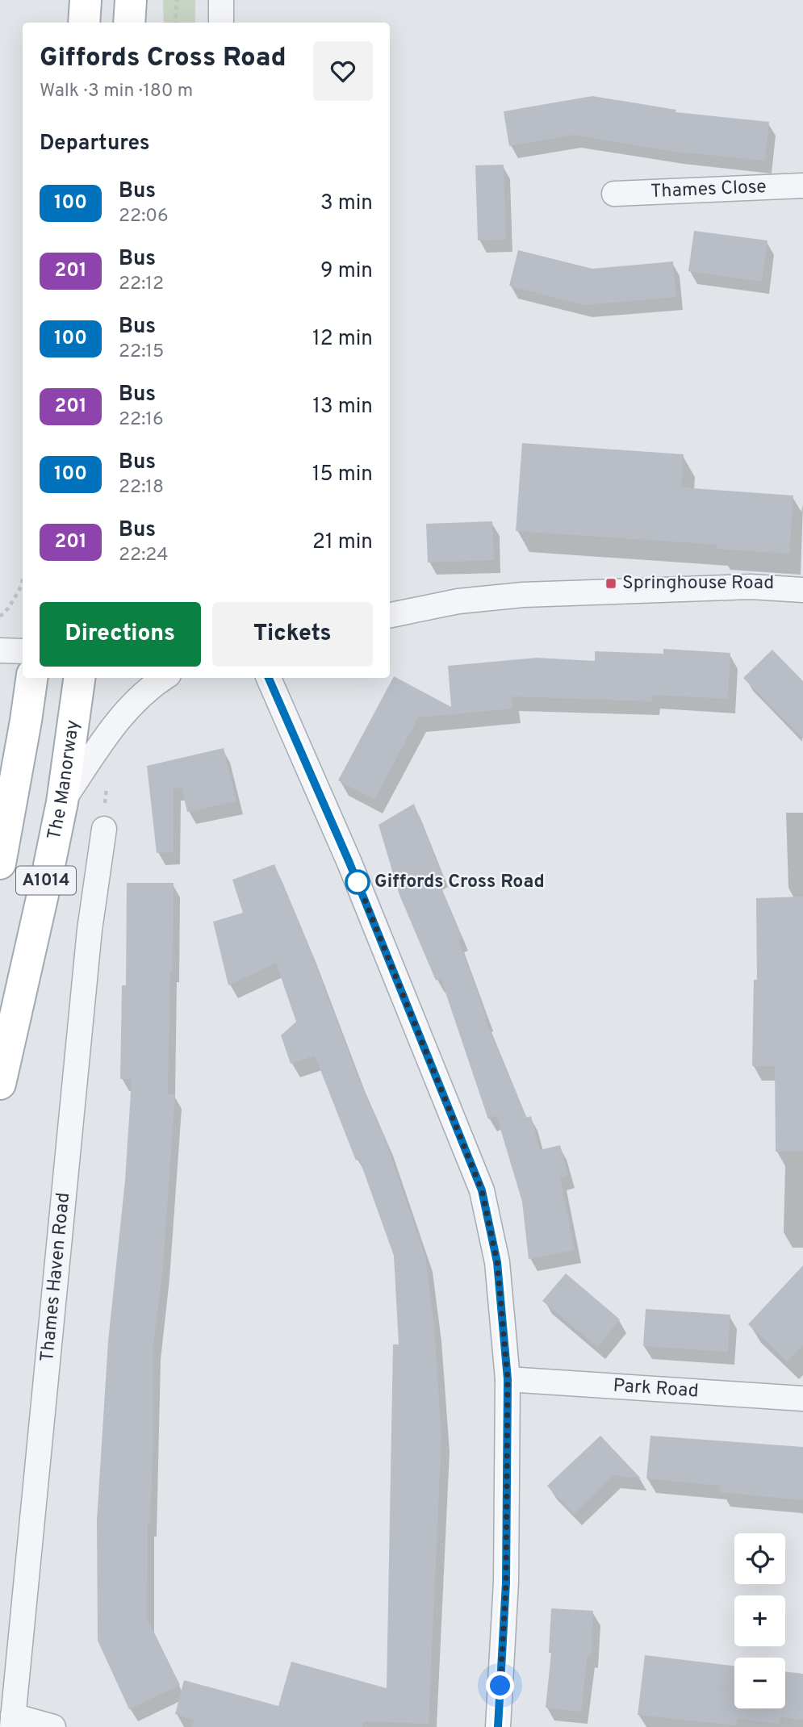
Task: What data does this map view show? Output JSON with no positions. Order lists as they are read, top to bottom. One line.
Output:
{"streets":{"main road":["The Manorway","A1014"],"street":["Thames Close","Thames Haven Road","Park Road"]},"places":{"transit":["Springhouse Road"],"other":["Giffords Cross Road"]},"lines":["bus line 100"],"page":{"heading":[["Giffords Cross Road","Walk · 3 min · 180 m"],"Departures"],"list":[{"mark":"100","name":"Bus","note":"22:06","value":"3 min"},{"mark":"201","name":"Bus","note":"22:12","value":"9 min"},{"mark":"100","name":"Bus","note":"22:15","value":"12 min"},{"mark":"201","name":"Bus","note":"22:16","value":"13 min"},{"mark":"100","name":"Bus","note":"22:18","value":"15 min"},{"mark":"201","name":"Bus","note":"22:24","value":"21 min"}],"buttons":["Directions","Tickets"],"map_buttons":["+","−"]}}
